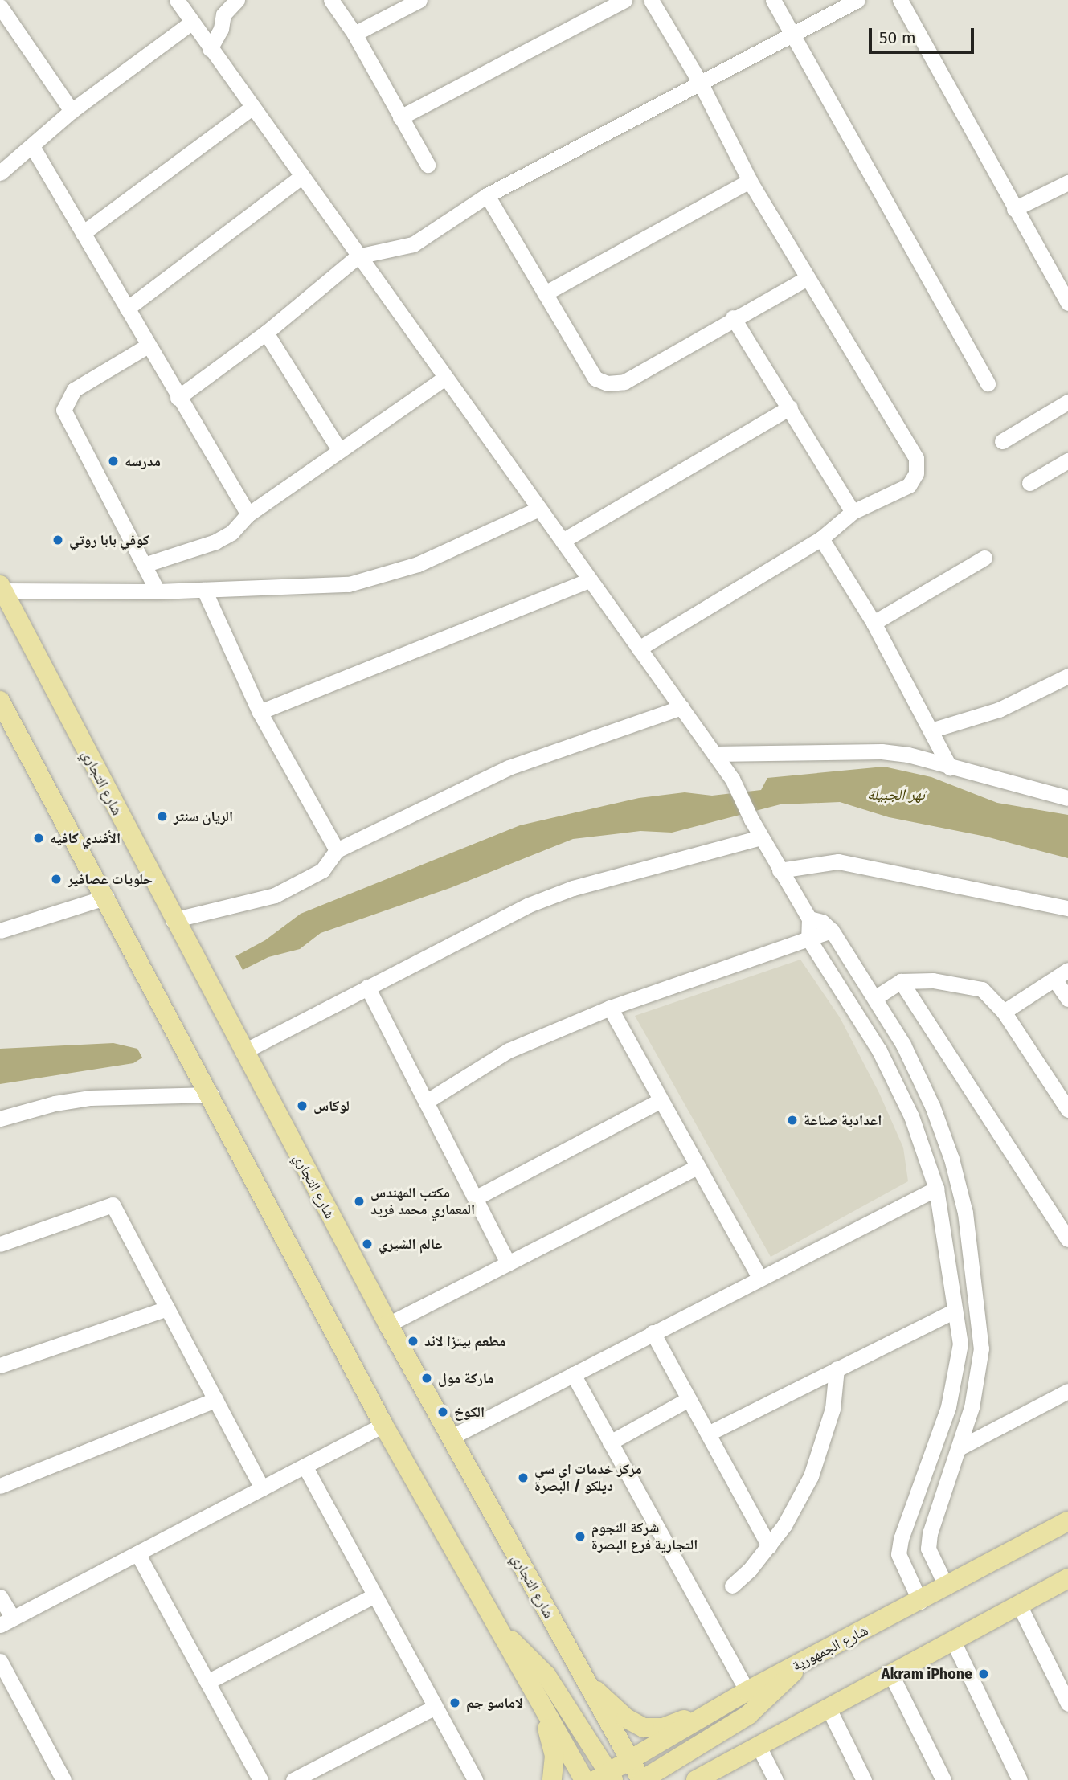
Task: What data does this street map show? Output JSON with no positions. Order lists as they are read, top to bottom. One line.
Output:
{"streets":{"main road":["شارع التجاري","شارع الجمهورية"]},"crossings":[["شارع التجاري","شارع الجمهورية"]],"water":["نهر الجبيلة"],"places":["مدرسه","كوفي بابا روتي","الريان سنتر","الأفندي كافيه","حلويات عصافير","لوكاس","اعدادية صناعة","مكتب المهندس المعماري محمد فريد","عالم الشيري","مطعم بيتزا لاند","ماركة مول","الكوخ","مركز خدمات اي سي ديلكو / البصرة","شركة النجوم التجارية فرع البصرة","Akram iPhone","لاماسو جم"],"scale_bar":"50 m"}
